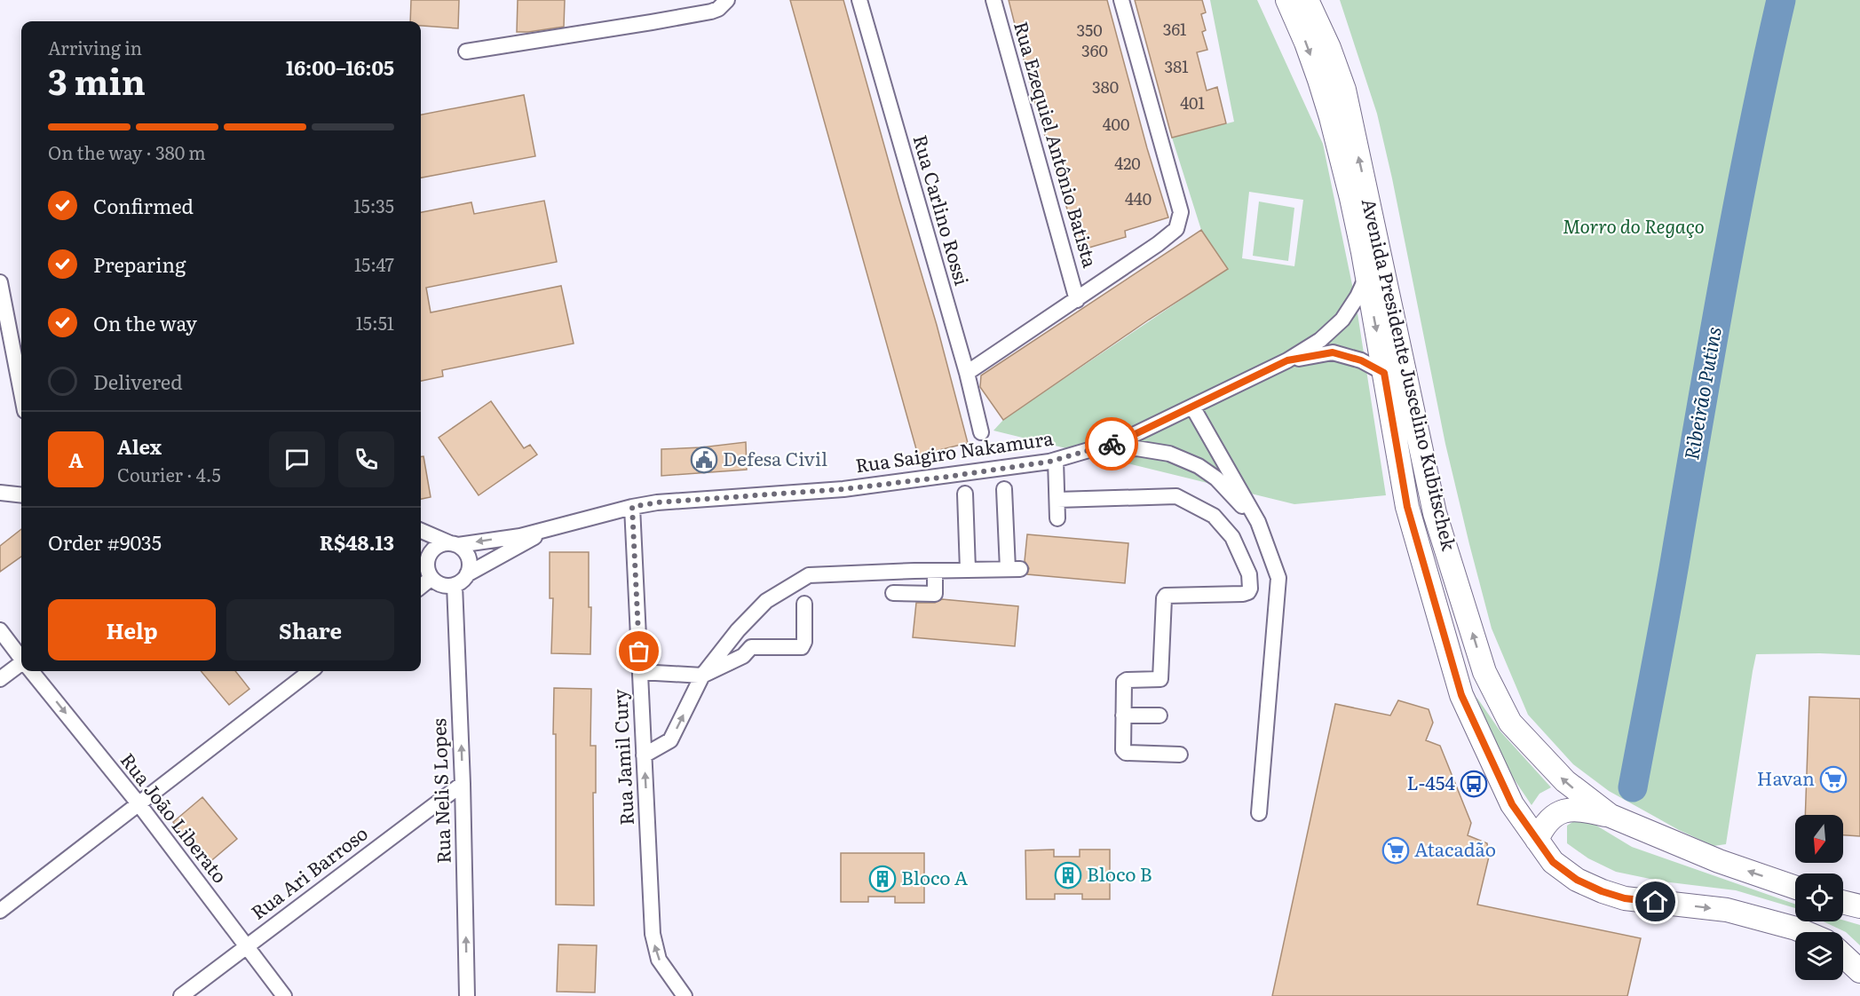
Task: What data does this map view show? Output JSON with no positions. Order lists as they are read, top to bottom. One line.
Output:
{"streets":{"main road":["Avenida Presidente Juscelino Kubitschek"],"street":["Rua Ezequiel Antônio Batista","Rua Carlino Rossi","Rua Saigiro Nakamura","Rua Jamil Cury","Rua Neli S Lopes","Rua João Liberato","Rua Ari Barroso"]},"crossings":[["Avenida Presidente Juscelino Kubitschek","Rua Saigiro Nakamura"],["Rua Saigiro Nakamura","Rua Jamil Cury"],["Rua Saigiro Nakamura","Rua Neli S Lopes"],["Rua Neli S Lopes","Rua Ari Barroso"],["Rua João Liberato","Rua Ari Barroso"]],"one_way":["Rua Jamil Cury","Rua Neli S Lopes","Rua João Liberato"],"water":["Ribeirão Putins"],"parks":["Morro do Regaço"],"places":{"public building":["Defesa Civil"],"supermarket":["Havan","Atacadão"],"bus stop":["L-454"],"building":["Bloco B","Bloco A"]},"house_numbers":["361","350","360","381","380","401","400","420","440"],"north":"bottom","page":{"heading":["3 min","Arriving in","16:00–16:05"],"panel":["Alex","Courier · 4.5","Order #9035","R$48.13"],"bar":"On the way · 380 m","list":[["Confirmed","15:35"],["Preparing","15:47"],["On the way","15:51"],"Delivered"],"round":"A","buttons":["Help","Share"]}}
